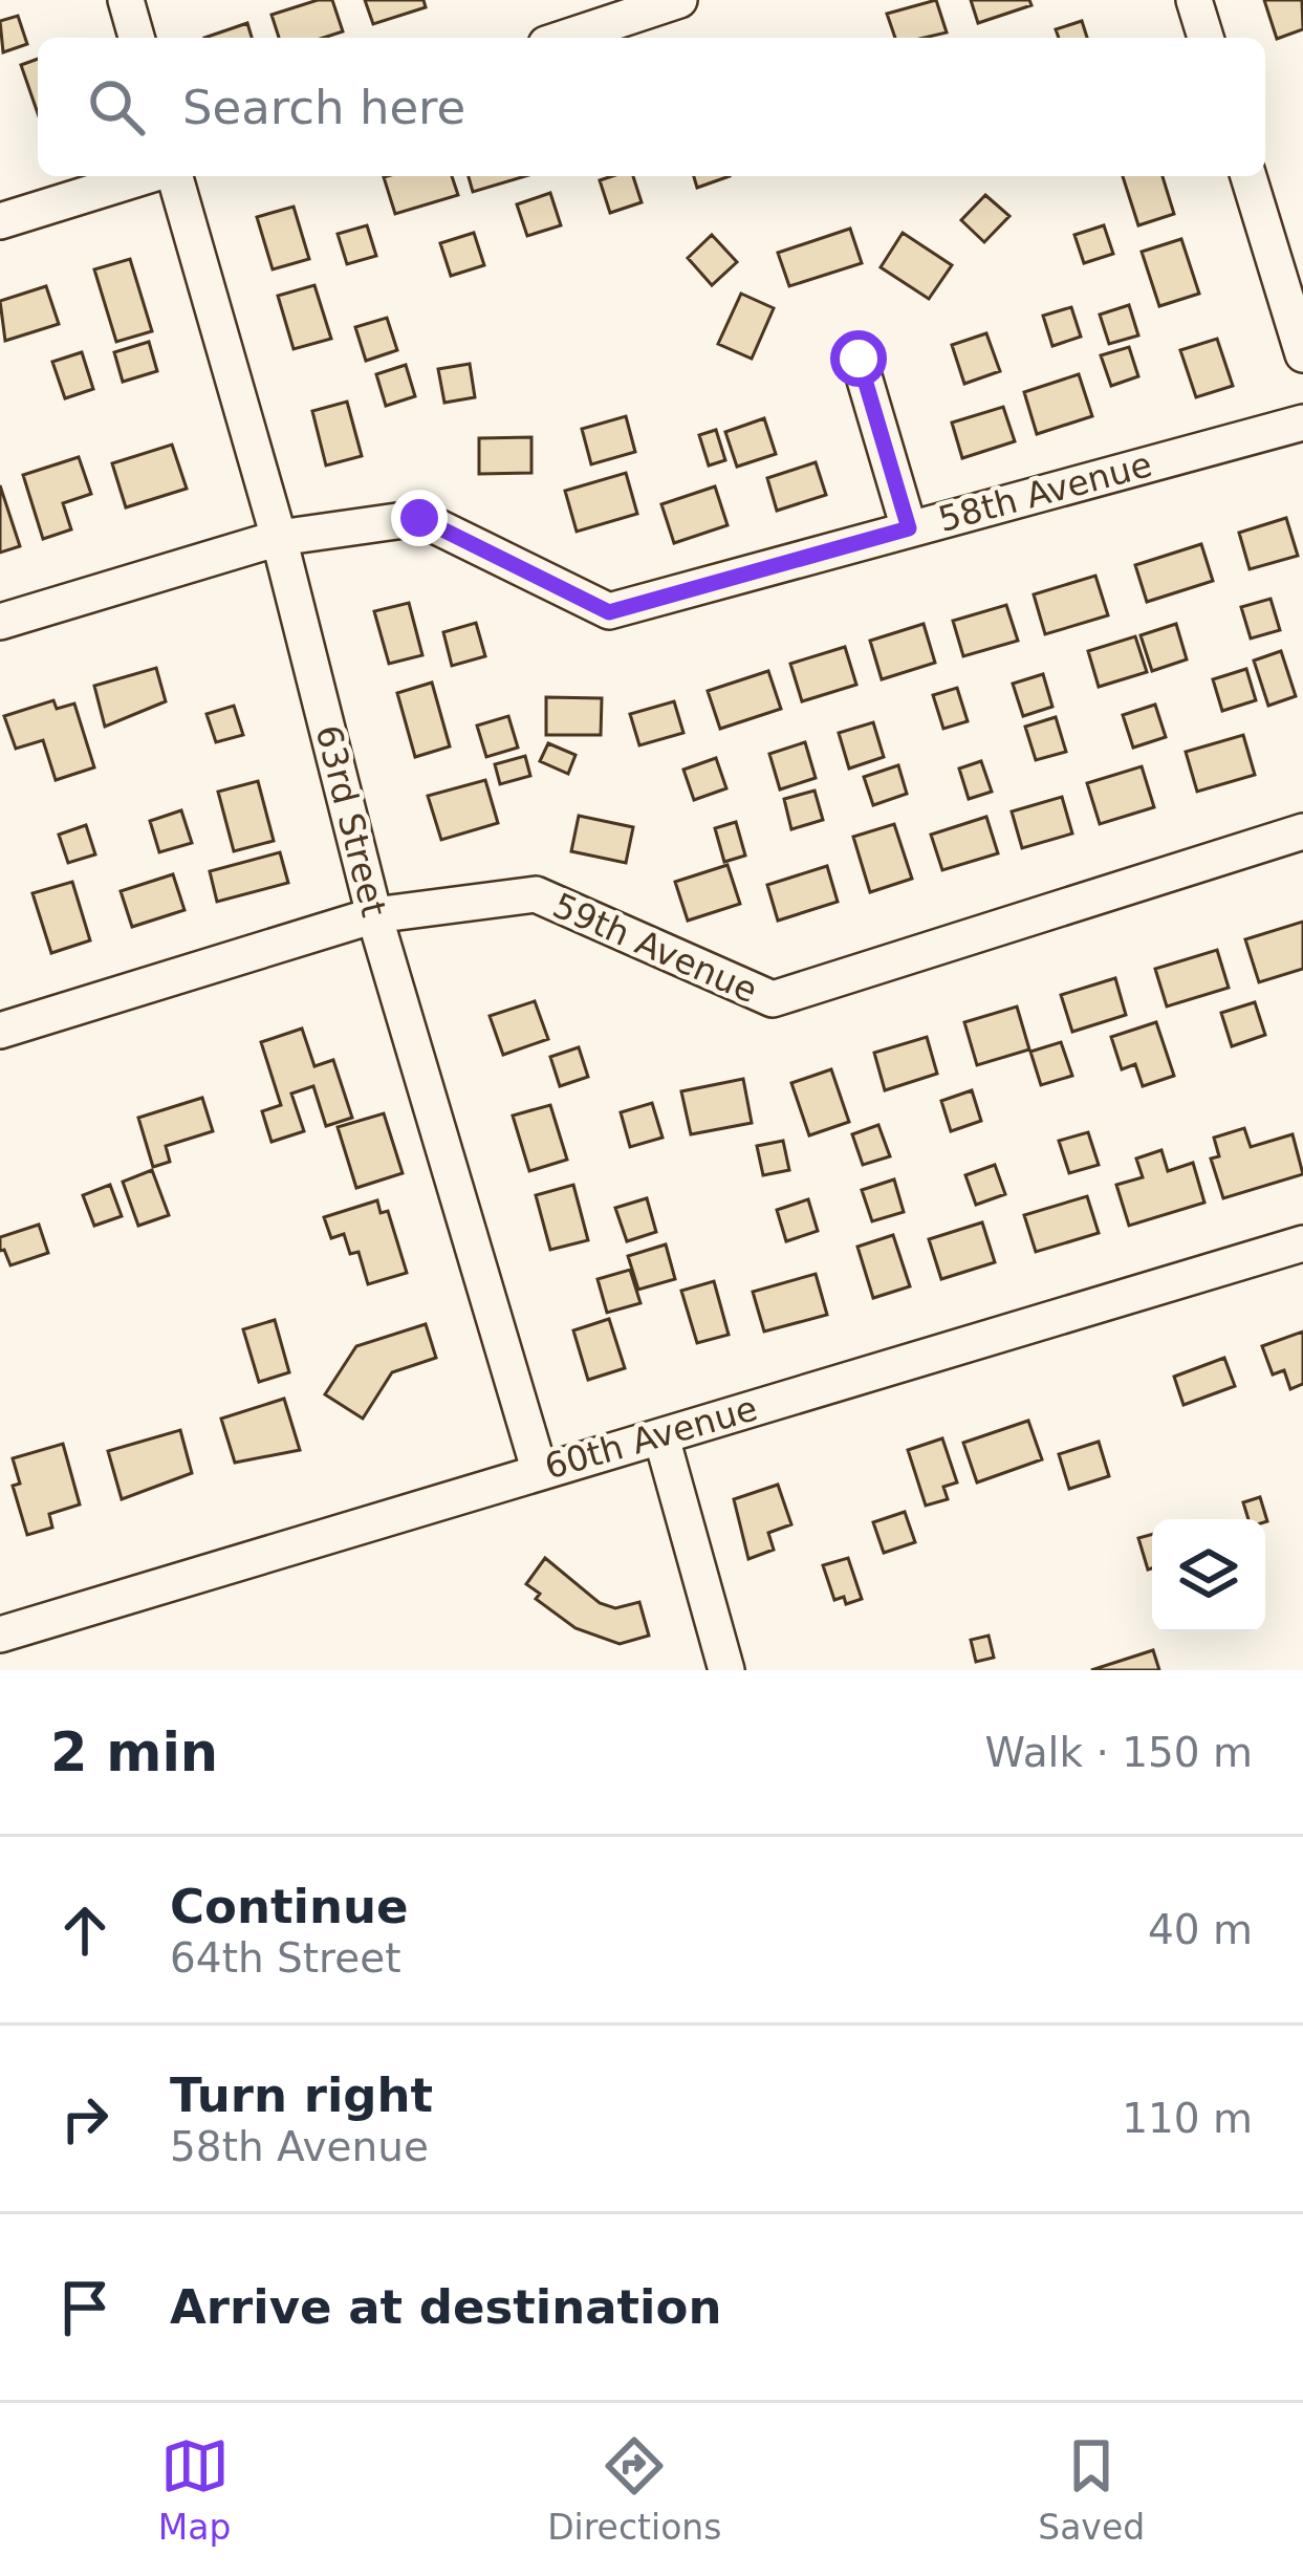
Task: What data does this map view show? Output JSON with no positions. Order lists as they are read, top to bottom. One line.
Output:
{"streets":{"street":["58th Avenue","63rd Street","59th Avenue","60th Avenue"]},"crossings":[["58th Avenue","63rd Street"],["63rd Street","59th Avenue"],["63rd Street","60th Avenue"]],"page":{"search":"Search here","heading":["2 min","Walk · 150 m"],"list":[["Continue","64th Street","40 m"],["Turn right","58th Avenue","110 m"],"Arrive at destination"],"nav":["Map","Directions","Saved"]}}
